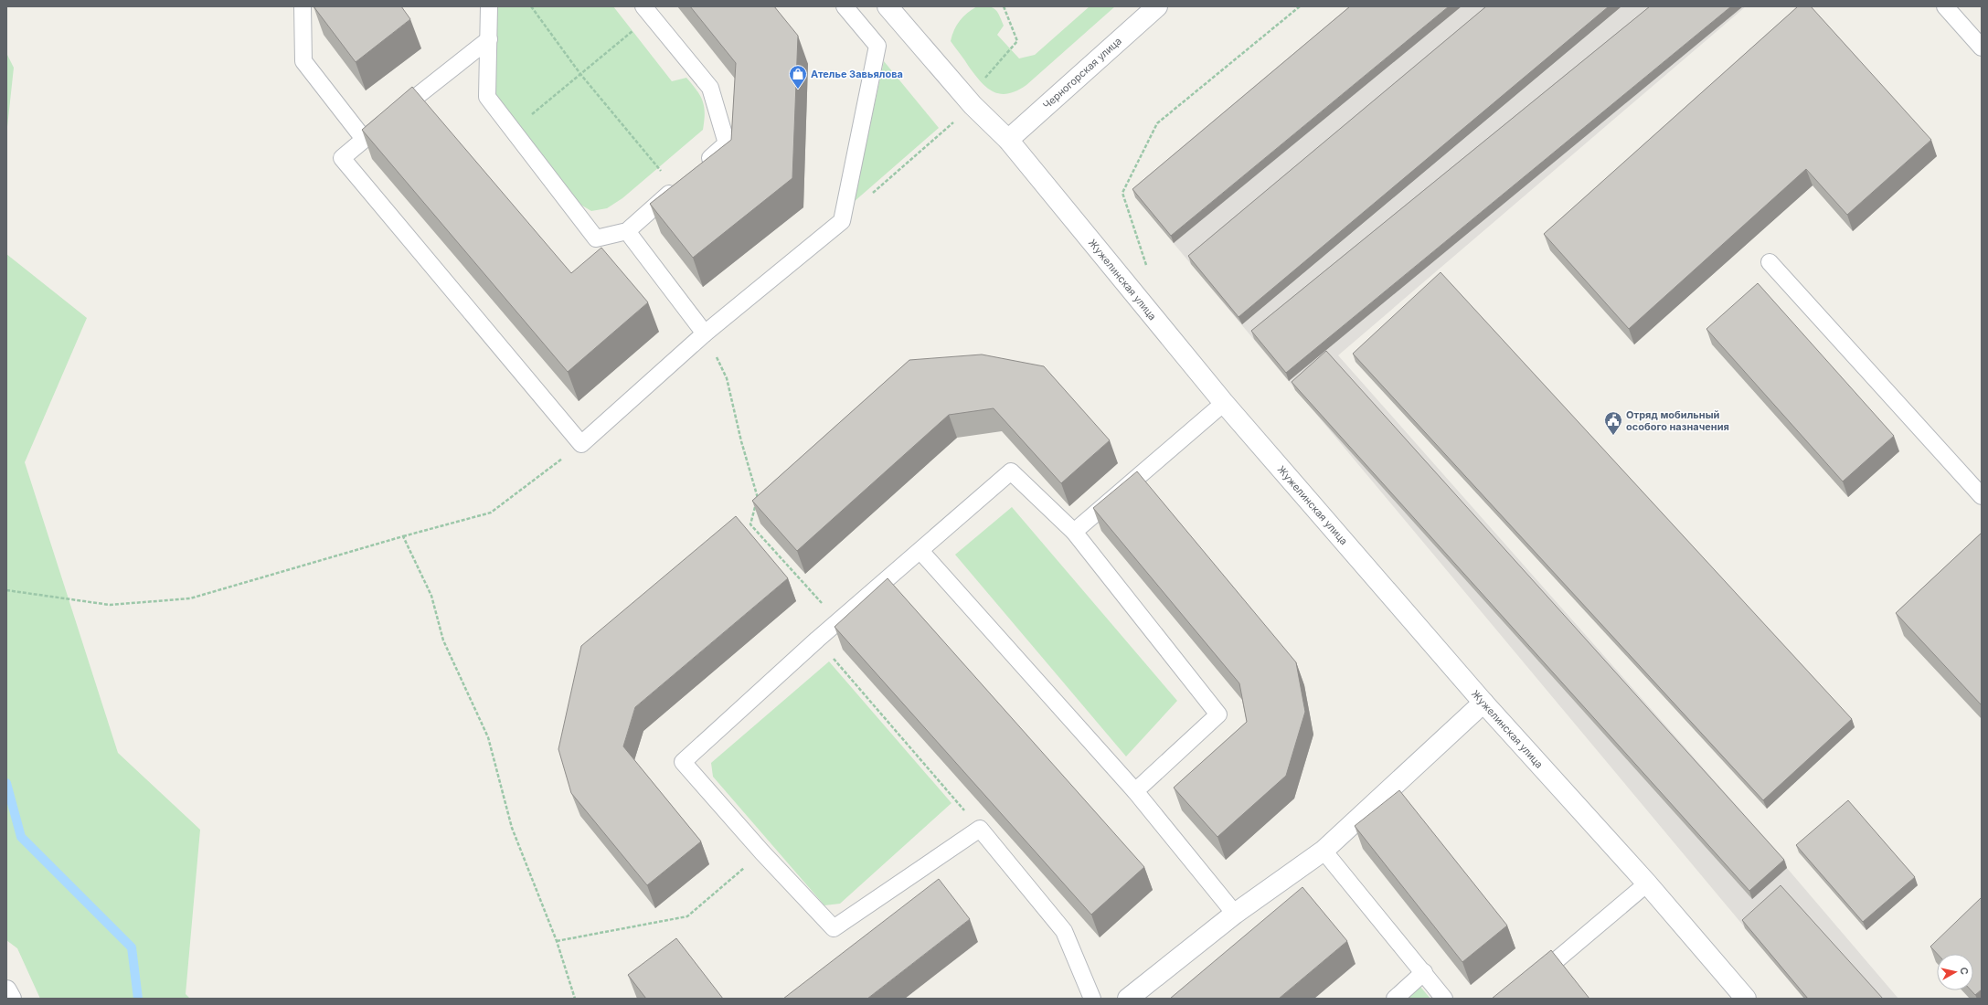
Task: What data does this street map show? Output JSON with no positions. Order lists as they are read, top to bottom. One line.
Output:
{"streets":{"street":["Черногорская улица","Жужелинская улица"]},"crossings":[["Черногорская улица","Жужелинская улица"]],"places":{"shop":["Ателье Завьялова"],"public building":["Отряд мобильный особого назначения"]},"north":"right"}
